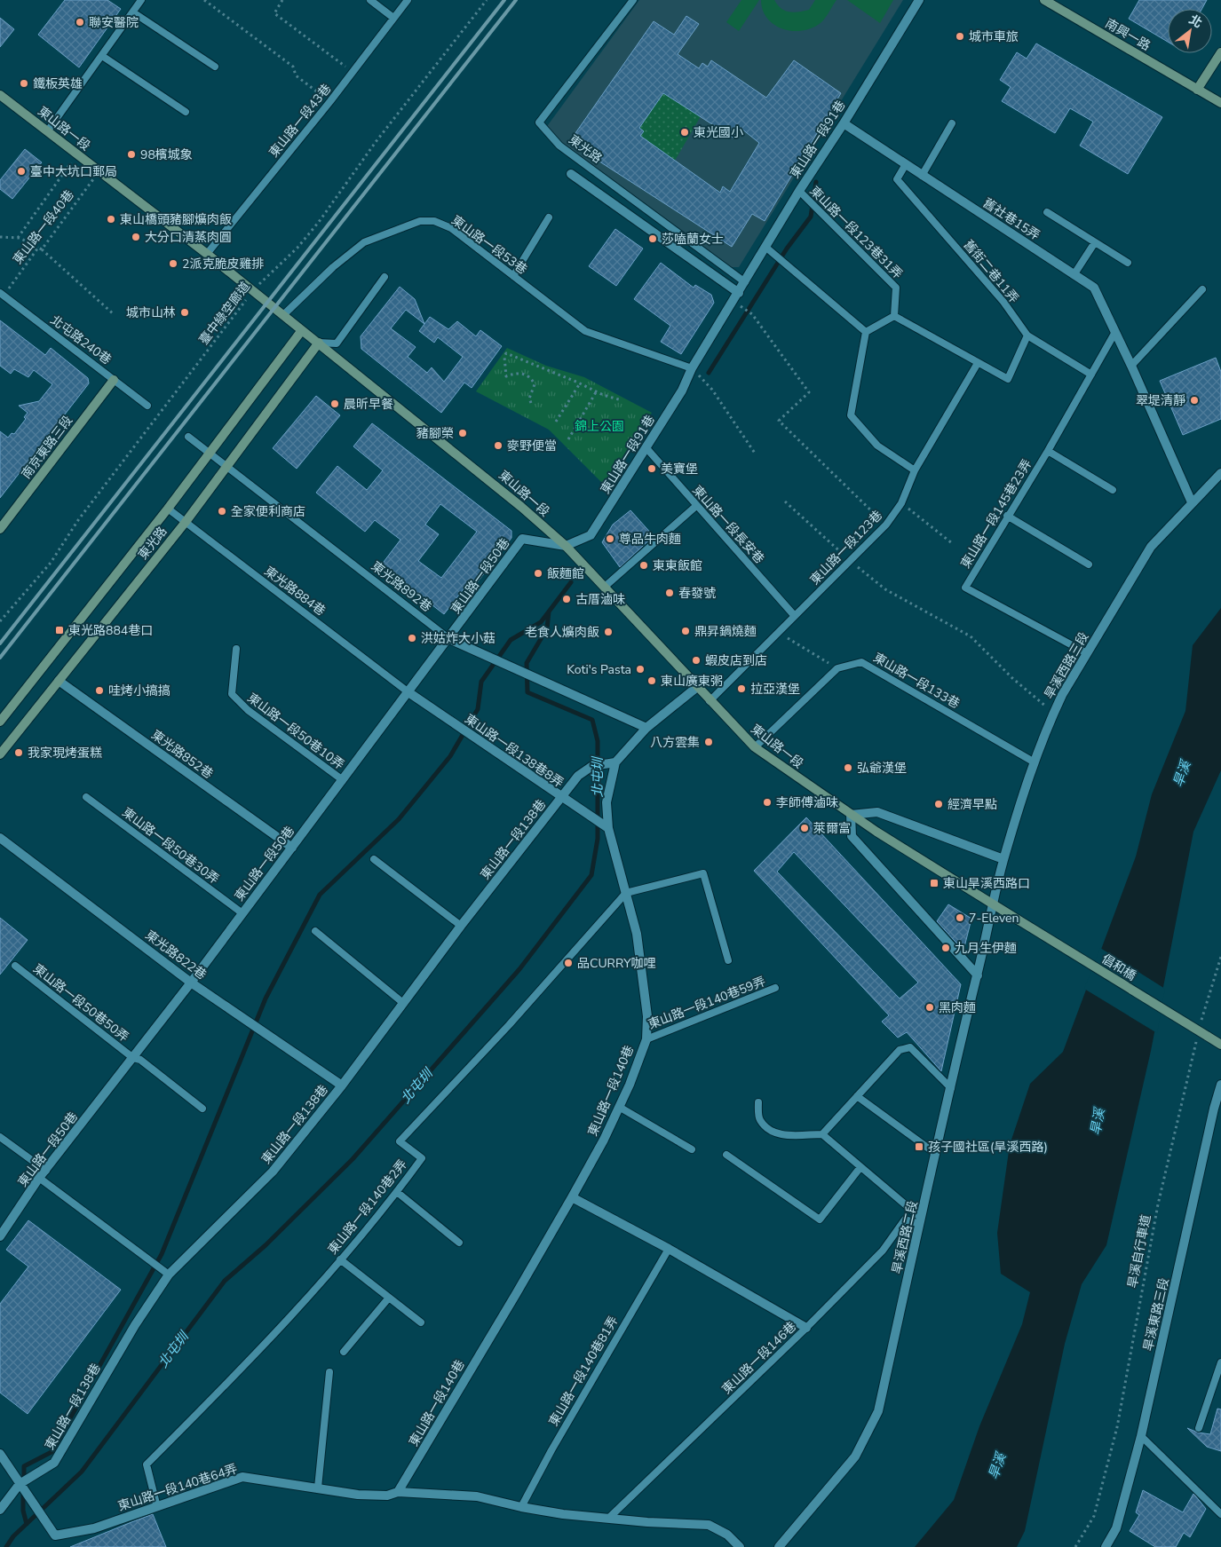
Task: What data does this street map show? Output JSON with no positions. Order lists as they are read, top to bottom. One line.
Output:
{"streets":{"main road":["南興一路","東山路一段","東光路","南京東路三段","倡和橋"],"street":["東山路一段91巷","舊社巷15弄","東山路一段50巷","東光路892巷","旱溪西路三段","東山路一段138巷8弄","東光路852巷","東山路一段138巷","東光路822巷","東山路一段140巷","旱溪西路二段","旱溪東路三段","東山路一段140巷64弄"],"lane":["東山路一段43巷","東山路一段123巷31弄","東山路一段53巷","舊街二巷11弄","北屯路240巷","東山路一段145巷23弄","東山路一段長安巷","東山路一段123巷","東光路884巷","東山路一段133巷","東山路一段50巷10弄","東山路一段50巷30弄","東山路一段50巷50弄","東山路一段140巷59弄","東山路一段140巷2弄","東山路一段146巷","東山路一段140巷81弄"],"path":["東山路一段40巷","臺中綠空廊道","旱溪自行車道"]},"crossings":[["東山路一段43巷","東山路一段"],["東山路一段","東山路一段91巷"],["東山路一段","東光路"],["東山路一段","東山路一段40巷"],["東山路一段","東山路一段53巷"],["東山路一段","臺中綠空廊道"],["東山路一段","東山路一段123巷"],["東山路一段","東山路一段50巷"],["東山路一段","旱溪西路三段"],["東山路一段","東山路一段133巷"],["東山路一段","倡和橋"],["東山路一段","東山路一段140巷"],["東山路一段","旱溪西路二段"],["東山路一段91巷","東光路"],["東山路一段91巷","舊社巷15弄"],["東山路一段91巷","東山路一段123巷31弄"],["東山路一段91巷","東山路一段53巷"],["東山路一段91巷","東山路一段長安巷"],["東山路一段91巷","東山路一段50巷"],["東光路","東光路892巷"],["東光路","東光路884巷"],["東光路","東光路852巷"],["舊社巷15弄","舊街二巷11弄"],["舊社巷15弄","東山路一段145巷23弄"],["舊社巷15弄","旱溪西路三段"],["東山路一段40巷","北屯路240巷"],["舊街二巷11弄","東山路一段145巷23弄"],["北屯路240巷","南京東路三段"],["東山路一段145巷23弄","旱溪西路三段"],["東山路一段長安巷","東山路一段123巷"],["東山路一段50巷","東光路892巷"],["東山路一段50巷","東光路884巷"],["東山路一段50巷","東山路一段50巷10弄"],["東山路一段50巷","東山路一段138巷8弄"],["東山路一段50巷","東光路852巷"],["東山路一段50巷","東山路一段50巷30弄"],["東山路一段50巷","東光路822巷"],["東山路一段50巷","東山路一段50巷50弄"],["東光路892巷","東山路一段140巷"],["東光路884巷","東山路一段138巷8弄"],["旱溪西路三段","東山路一段133巷"],["旱溪西路三段","旱溪西路二段"],["東山路一段138巷8弄","東山路一段138巷"],["東山路一段138巷8弄","東山路一段140巷"],["東山路一段138巷","東光路822巷"],["東山路一段138巷","東山路一段140巷"],["東山路一段138巷","東山路一段140巷64弄"],["東山路一段140巷59弄","東山路一段140巷"],["東山路一段140巷","東山路一段140巷2弄"],["東山路一段140巷","東山路一段140巷64弄"],["東山路一段140巷2弄","東山路一段140巷64弄"],["旱溪西路二段","東山路一段146巷"],["東山路一段146巷","東山路一段140巷64弄"],["東山路一段140巷81弄","東山路一段140巷64弄"]],"water":["旱溪","北屯圳"],"parks":["錦上公園"],"places":{"other":["聯安醫院","城市車旅","鐵板英雄","東光國小","98檳城象","臺中大坑口郵局","東山橋頭豬腳爌肉飯","大分口清蒸肉圓","莎嗑蘭女士","2派克脆皮雞排","城市山林","翠堤清靜","晨昕早餐","豬腳榮","麥野便當","美寶堡","全家便利商店","尊品牛肉麵","東東飯館","飯麵館","春發號","古厝滷味","鼎昇鍋燒麵","老食人爌肉飯","洪姑炸大小菇","蝦皮店到店","Koti's Pasta","東山廣東粥","拉亞漢堡","哇烤小搞搞","八方雲集","我家現烤蛋糕","弘爺漢堡","李師傅滷味","經濟早點","萊爾富","7-Eleven","九月生伊麵","品CURRY咖哩","黑肉麵"],"transit":["東光路884巷口","東山旱溪西路口","孩子國社區(旱溪西路)"]},"north":"top right"}
